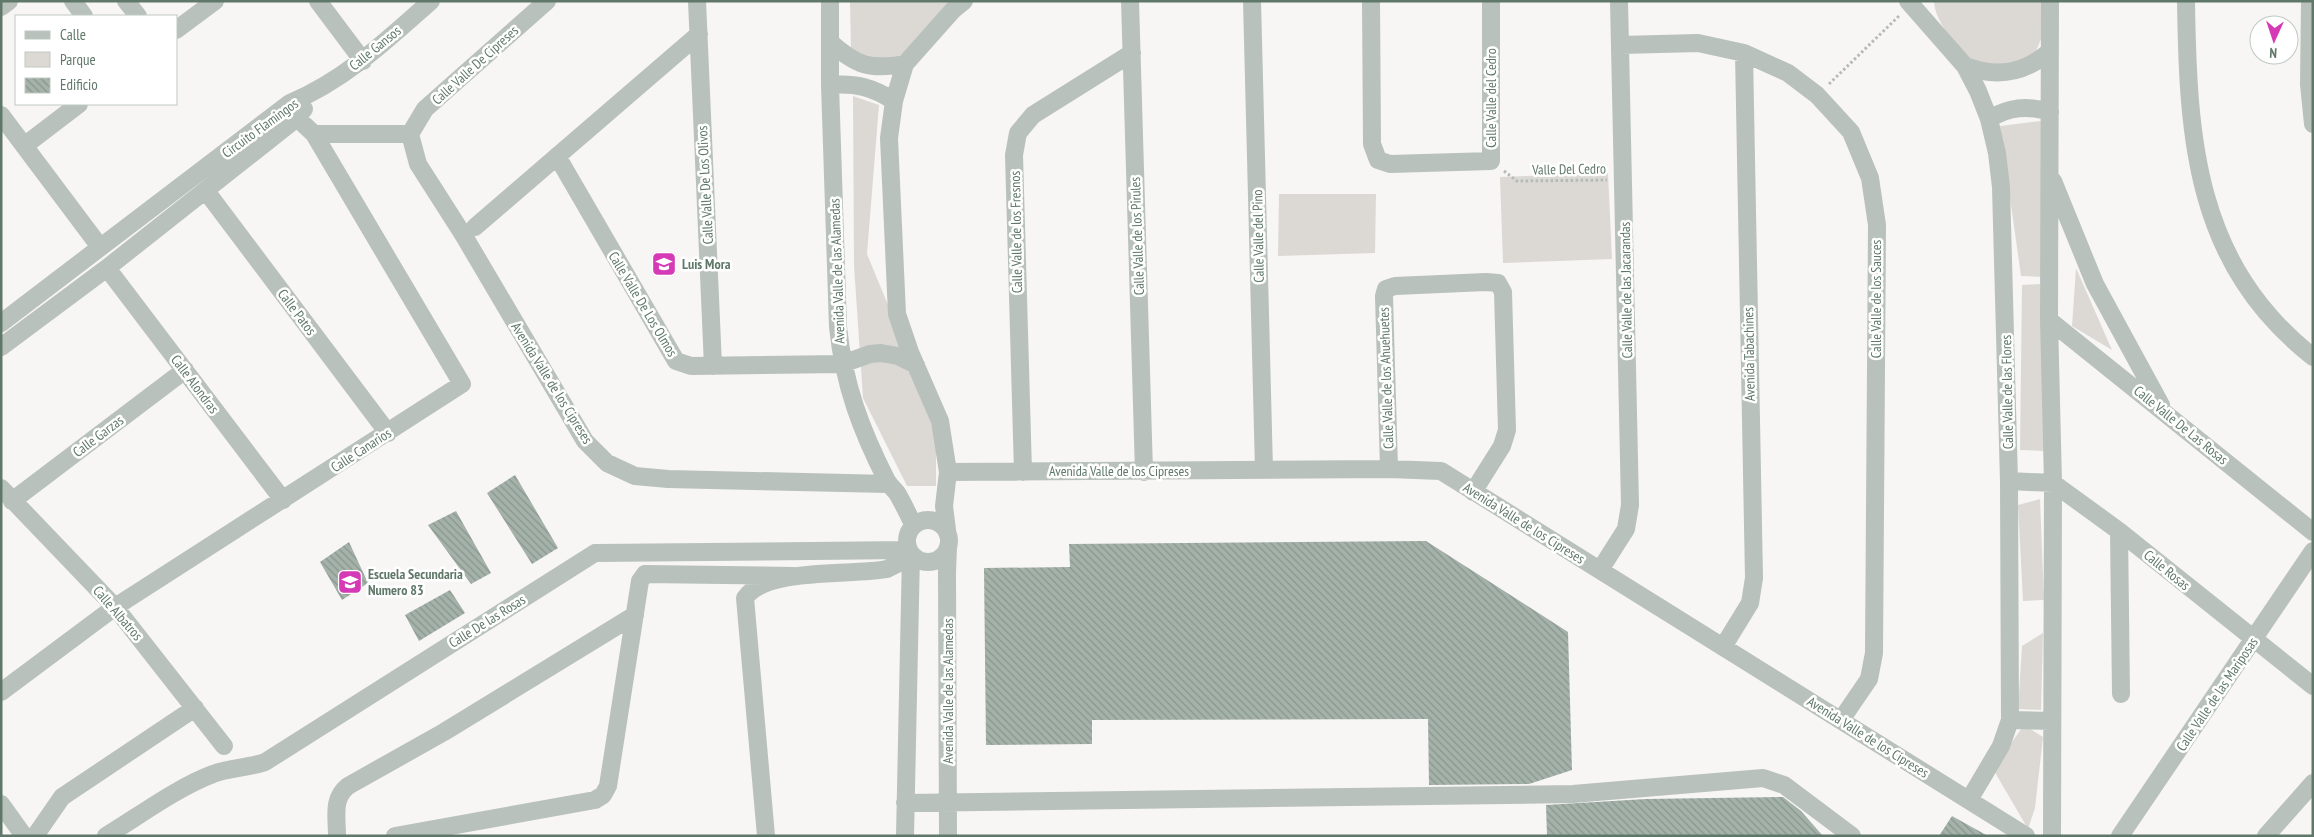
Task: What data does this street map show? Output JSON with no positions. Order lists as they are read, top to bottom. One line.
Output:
{"streets":{"street":["Calle Gansos","Calle Valle De Cipreses","Calle Valle del Cedro","Circuito Flamingos","Calle Valle De Los Olivos","Calle Valle de los Fresnos","Calle Valle de los Pirules","Calle Valle del Pino","Avenida Valle de las Alamedas","Calle Valle de las Jacarandas","Calle Valle de los Sauces","Calle Valle De Los Olmos","Calle Patos","Avenida Tabachines","Calle Valle de los Ahuehuetes","Avenida Valle de los Cipreses","Calle Alondras","Calle Valle de las Flores","Calle Valle De Las Rosas","Calle Garzas","Calle Canarios","Calle Rosas","Calle Albatros","Calle De las Rosas","Calle Valle de las Mariposas"],"path":["Valle Del Cedro"]},"crossings":[["Calle Gansos","Circuito Flamingos"],["Calle Valle De Cipreses","Avenida Valle de los Cipreses"],["Calle Valle del Cedro","Valle Del Cedro"],["Circuito Flamingos","Calle Patos"],["Circuito Flamingos","Calle Alondras"],["Circuito Flamingos","Calle Canarios"],["Valle Del Cedro","Calle Valle de las Jacarandas"],["Calle Valle De Los Olivos","Calle Valle De Los Olmos"],["Calle Valle de los Fresnos","Calle Valle de los Pirules"],["Calle Valle de los Fresnos","Avenida Valle de los Cipreses"],["Calle Valle de los Pirules","Avenida Valle de los Cipreses"],["Calle Valle del Pino","Avenida Valle de los Cipreses"],["Avenida Valle de las Alamedas","Calle Valle De Los Olmos"],["Avenida Valle de las Alamedas","Avenida Valle de los Cipreses"],["Avenida Valle de las Alamedas","Calle De las Rosas"],["Calle Valle de las Jacarandas","Calle Valle de los Sauces"],["Calle Valle de las Jacarandas","Avenida Valle de los Cipreses"],["Calle Valle de los Sauces","Avenida Tabachines"],["Calle Valle de los Sauces","Avenida Valle de los Cipreses"],["Calle Patos","Calle Canarios"],["Avenida Tabachines","Avenida Valle de los Cipreses"],["Calle Valle de los Ahuehuetes","Avenida Valle de los Cipreses"],["Avenida Valle de los Cipreses","Calle Valle de las Flores"],["Calle Alondras","Calle Garzas"],["Calle Alondras","Calle Canarios"],["Calle Garzas","Calle Albatros"],["Calle Canarios","Calle Albatros"],["Calle Rosas","Calle Valle de las Mariposas"]],"places":{"school or university":["Luis Mora","Escuela Secundaria Numero 83"]},"legend":["Calle","Parque","Edificio"],"north":"bottom"}
